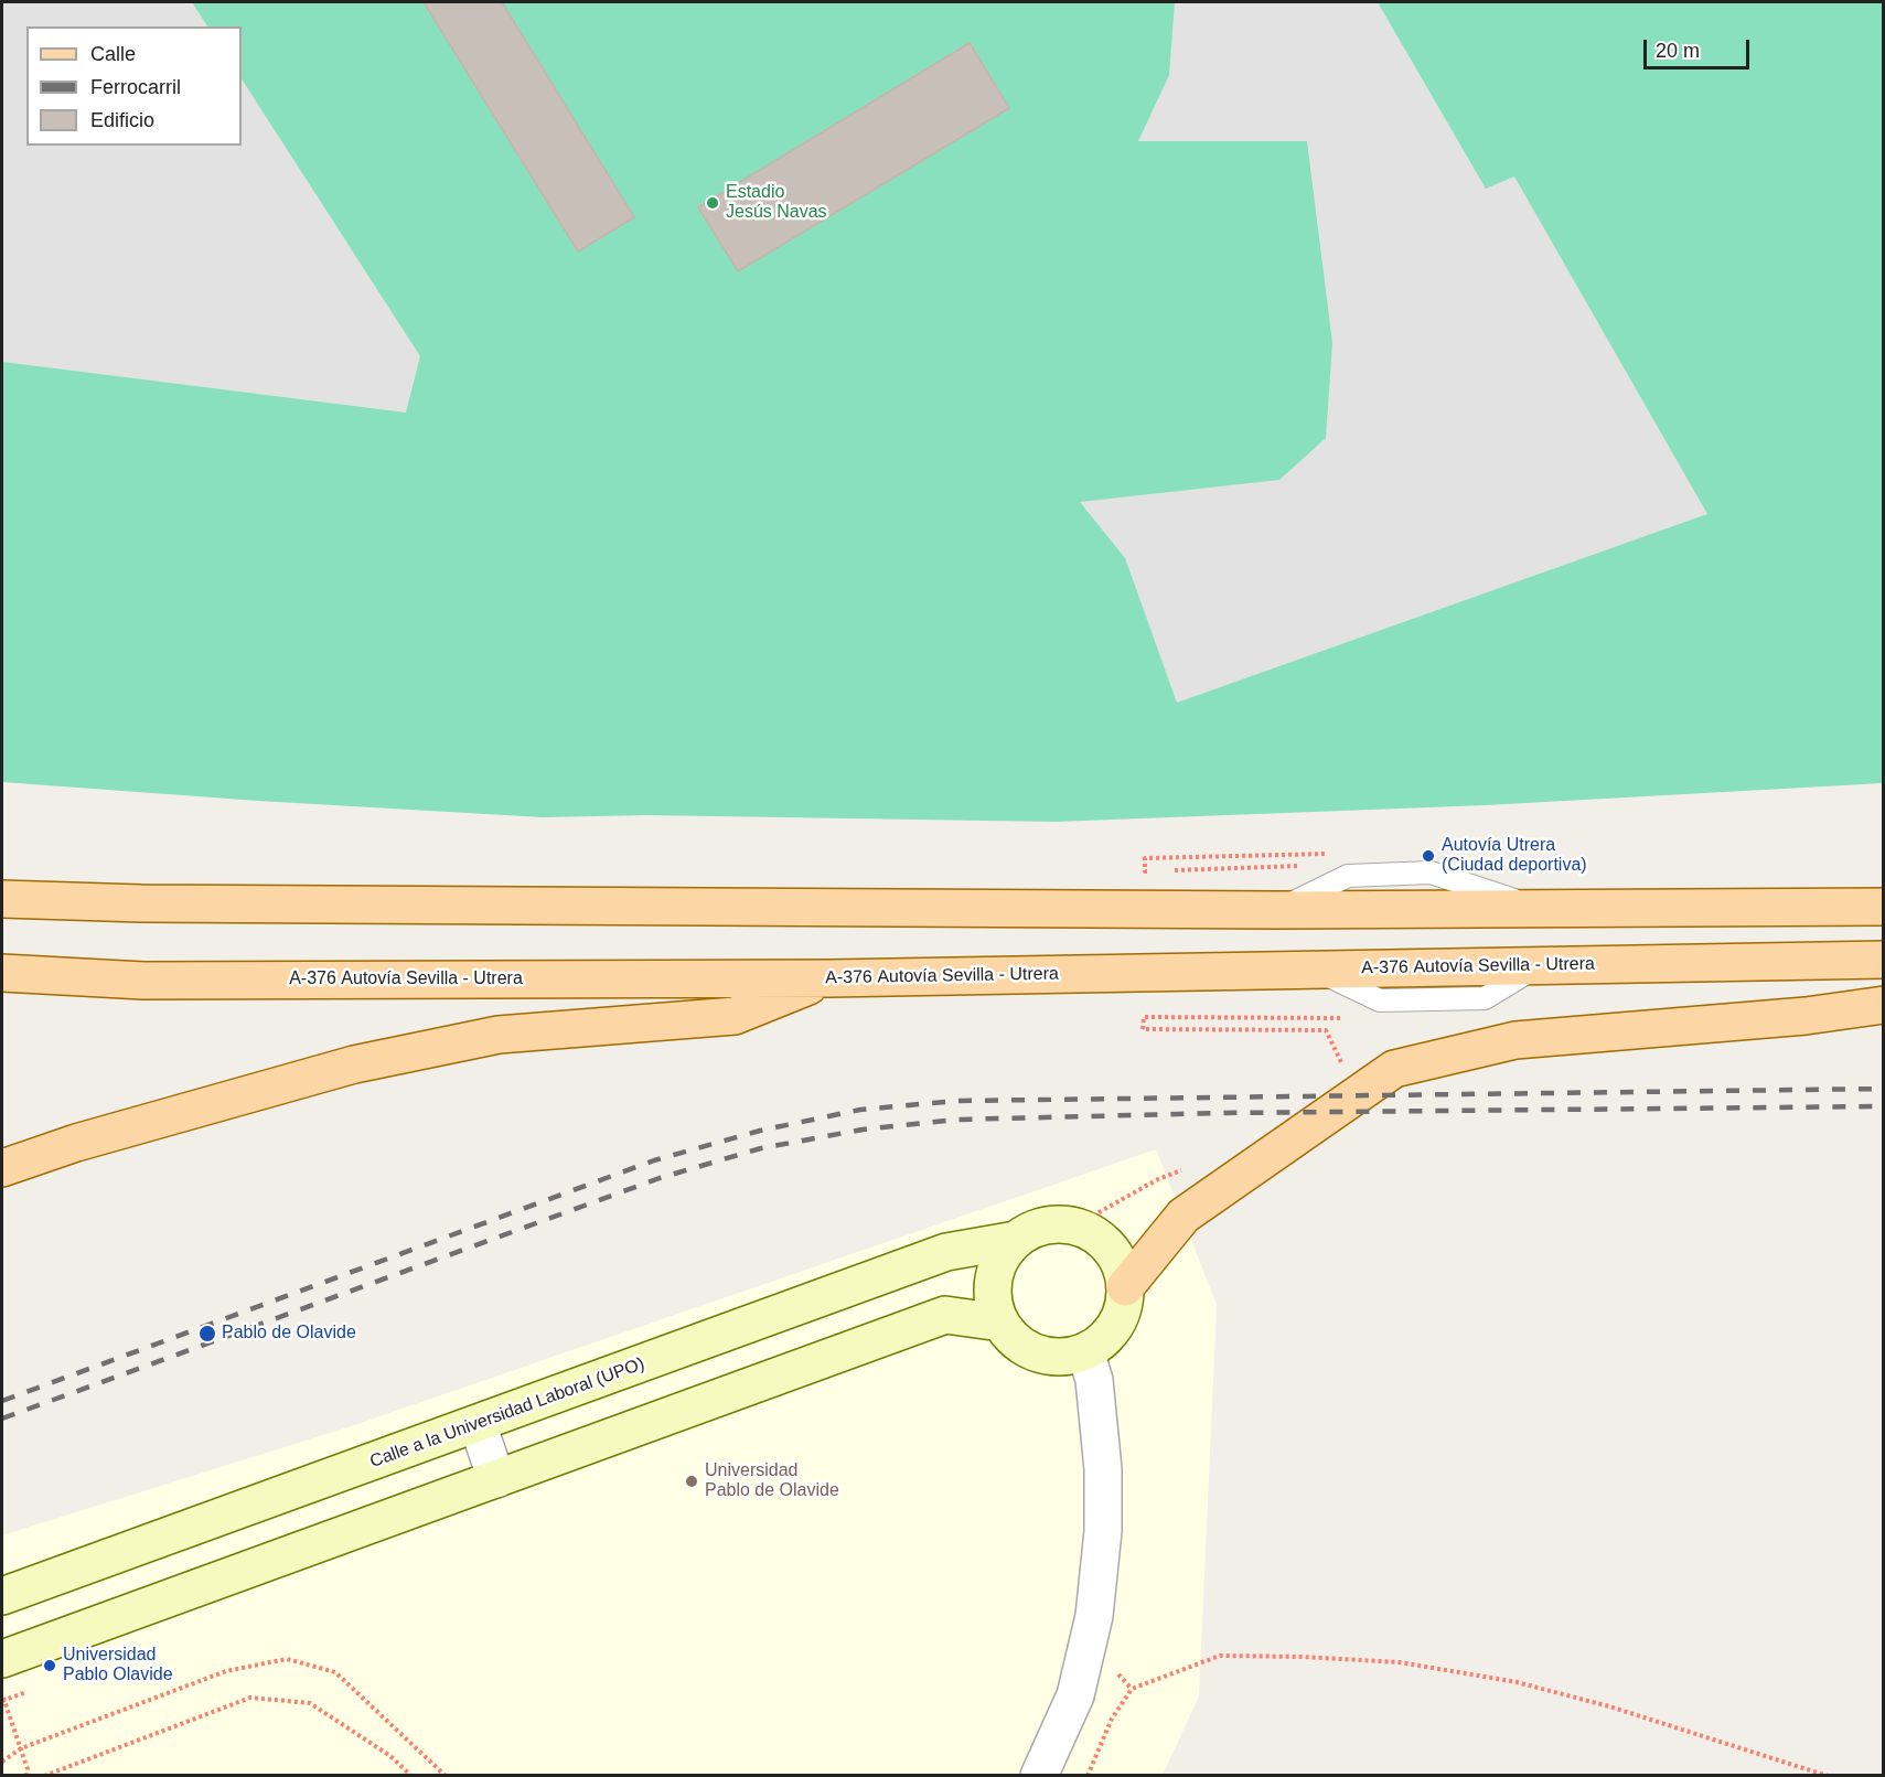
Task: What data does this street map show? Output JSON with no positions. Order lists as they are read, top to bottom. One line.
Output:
{"streets":{"main road":["A-376 Autovía Sevilla - Utrera"],"street":["Calle a la Universidad Laboral (UPO)"]},"places":["Estadio Jesús Navas","Autovía Utrera (Ciudad deportiva)","Pablo de Olavide","Universidad Pablo de Olavide","Universidad Pablo Olavide"],"legend":["Calle","Ferrocarril","Edificio"],"scale_bar":"20 m"}
